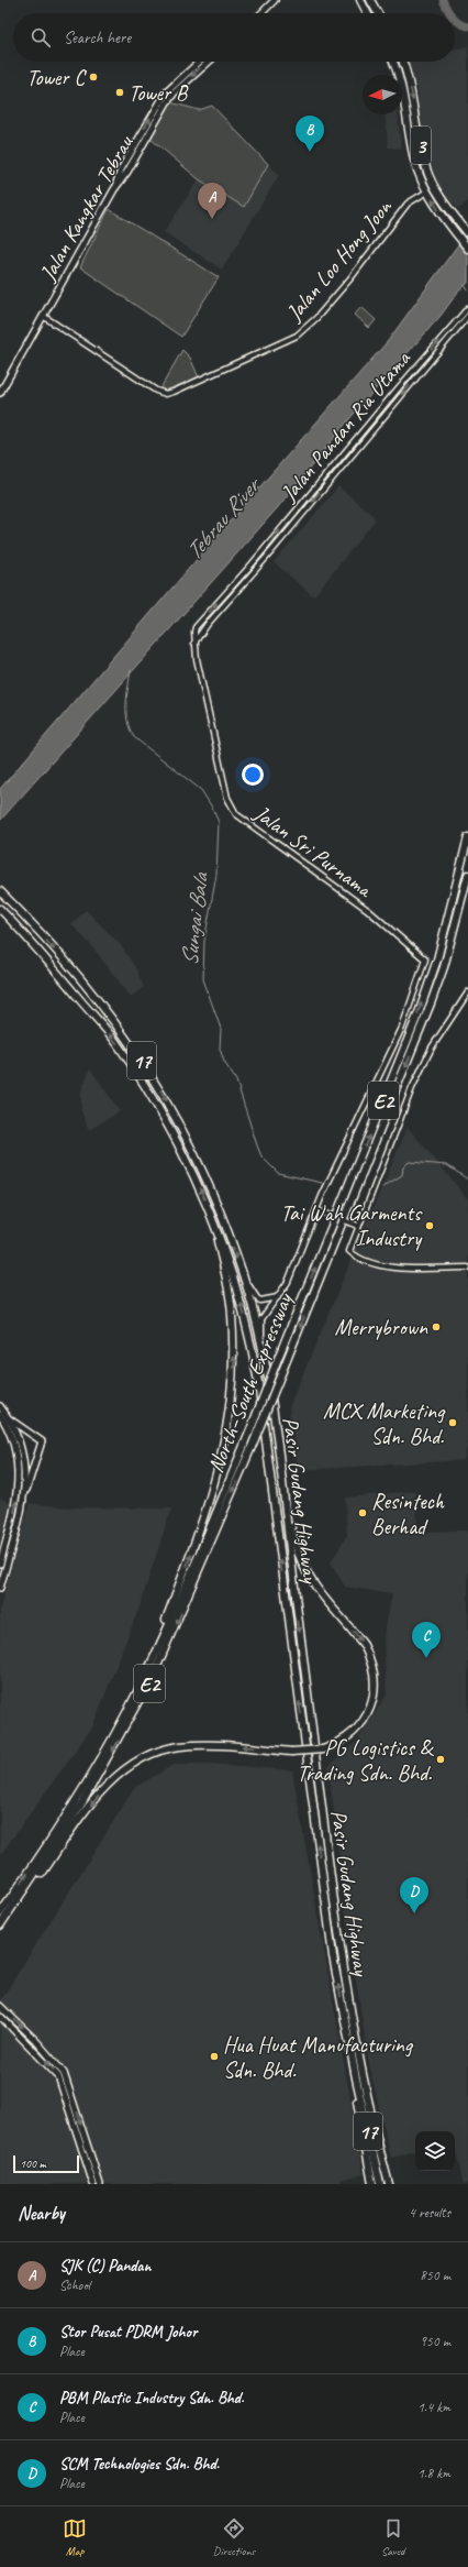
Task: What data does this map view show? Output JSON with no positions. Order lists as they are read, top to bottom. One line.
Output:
{"streets":{"highway":["3","17","E2","North–South Expressway","Pasir Gudang Highway"],"main road":["Jalan Kangkar Tebrau"],"street":["Jalan Loo Hong Joon","Jalan Pandan Ria Utama","Jalan Sri Purnama"]},"crossings":[["3","Jalan Loo Hong Joon"],["Jalan Kangkar Tebrau","Jalan Loo Hong Joon"],["Jalan Pandan Ria Utama","Jalan Sri Purnama"]],"water":["Tebrau River","Sungai Bala"],"places":["Tower C","Tower B","Tai Wah Garments Industry","Merrybrown","MCX Marketing Sdn. Bhd.","Resintech Berhad","PG Logistics & Trading Sdn. Bhd.","Hua Huat Manufacturing Sdn. Bhd."],"scale_bar":"100 m","north":"left","page":{"search":"Search here","pins":["B","A","C","D"],"scale":"100 m","heading":["Nearby","4 results"],"list":[{"mark":"A","name":"SJK (C) Pandan","note":"School","value":"850 m"},{"mark":"B","name":"Stor Pusat PDRM Johor","note":"Place","value":"950 m"},{"mark":"C","name":"PBM Plastic Industry Sdn. Bhd.","note":"Place","value":"1.4 km"},{"mark":"D","name":"SCM Technologies Sdn. Bhd.","note":"Place","value":"1.8 km"}],"nav":["Map","Directions","Saved"]}}
